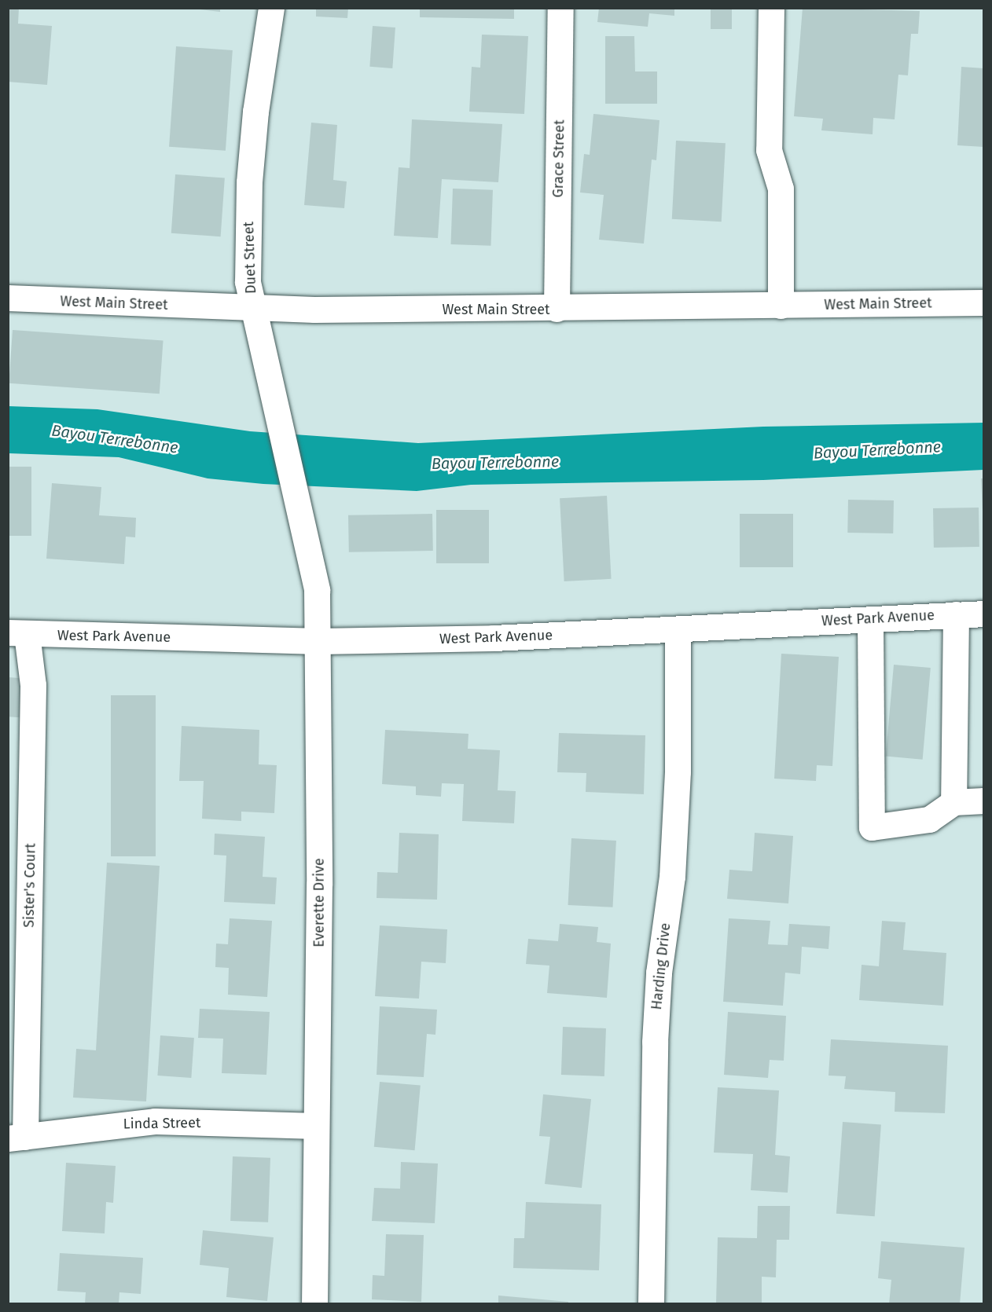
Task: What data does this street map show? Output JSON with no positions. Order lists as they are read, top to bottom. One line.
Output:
{"streets":{"street":["Grace Street","Duet Street","West Main Street","West Park Avenue","Sister's Court","Everette Drive","Harding Drive","Linda Street"]},"crossings":[["Grace Street","West Main Street"],["Duet Street","West Main Street"],["Duet Street","Everette Drive"],["West Park Avenue","Sister's Court"],["West Park Avenue","Everette Drive"],["West Park Avenue","Harding Drive"],["Sister's Court","Linda Street"],["Everette Drive","Linda Street"]],"water":["Bayou Terrebonne"]}
